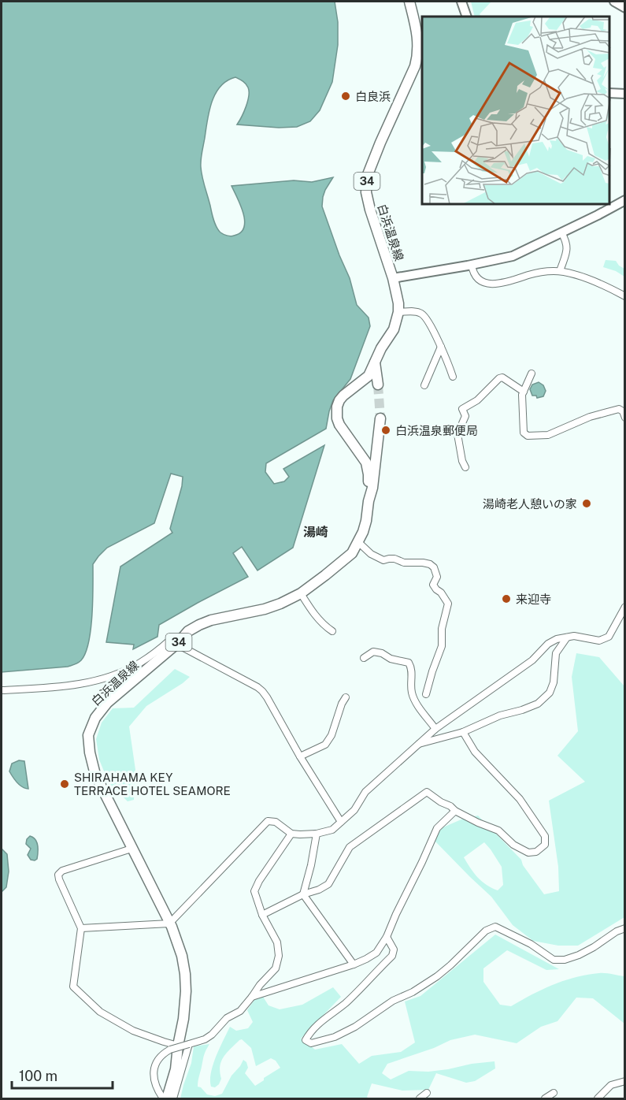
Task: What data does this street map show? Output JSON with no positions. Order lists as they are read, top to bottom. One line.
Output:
{"streets":{"main road":["34","白浜温泉線"]},"districts":["湯崎"],"places":["白良浜","白浜温泉郵便局","湯崎老人憩いの家","来迎寺","SHIRAHAMA KEY TERRACE HOTEL SEAMORE"],"scale_bar":"100 m"}
